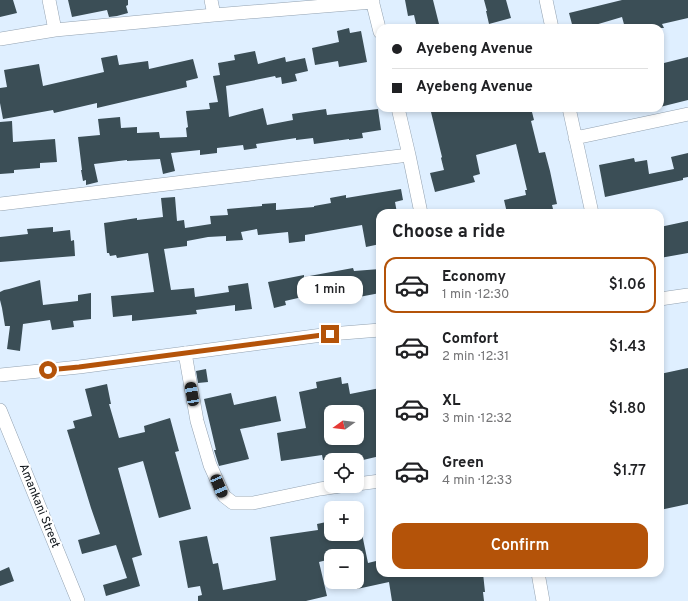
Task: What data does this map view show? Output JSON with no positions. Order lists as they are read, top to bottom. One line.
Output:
{"streets":{"street":["Amankani Street"]},"north":"left","page":{"banner":["Ayebeng Avenue","Ayebeng Avenue"],"heading":"Choose a ride","list":[{"name":"Economy","note":"1 min · 12:30","value":"$1.06"},{"name":"Comfort","note":"2 min · 12:31","value":"$1.43"},{"name":"XL","note":"3 min · 12:32","value":"$1.80"},{"name":"Green","note":"4 min · 12:33","value":"$1.77"}],"bubble":"1 min","map_buttons":["+","−"],"buttons":"Confirm"}}
